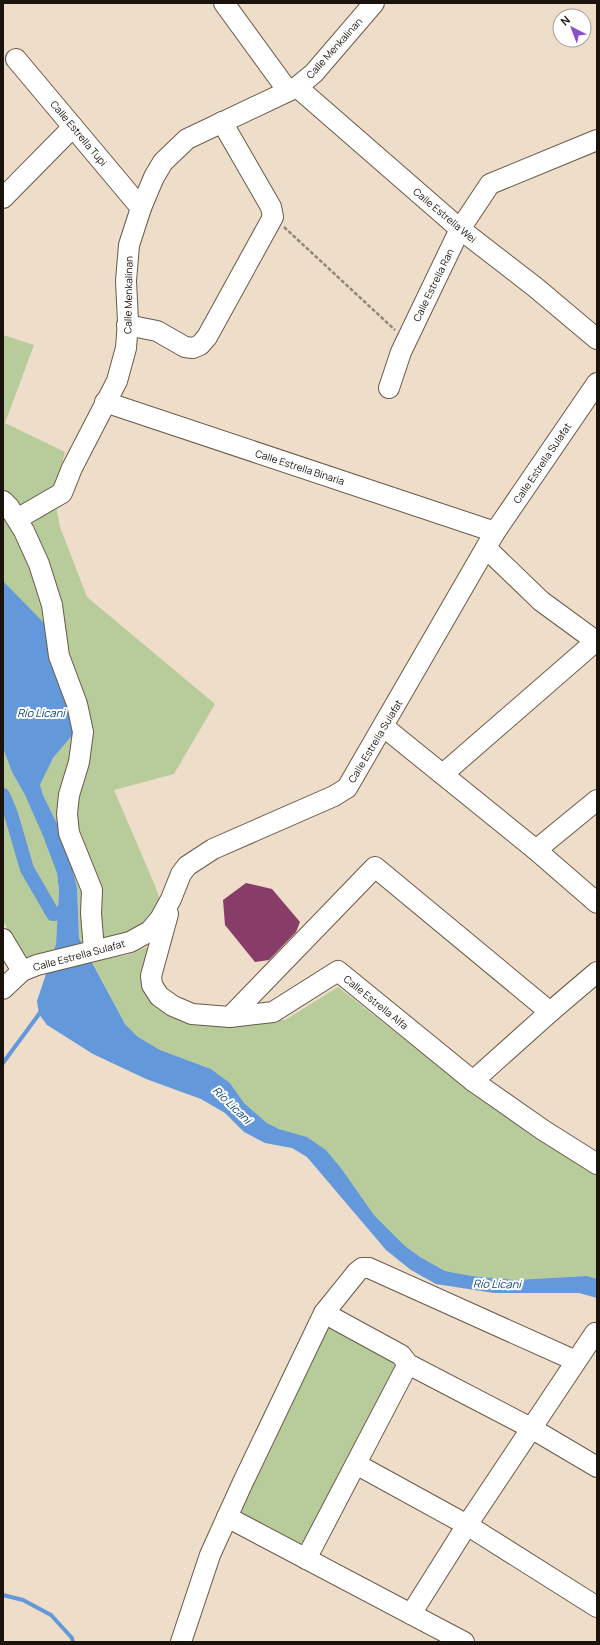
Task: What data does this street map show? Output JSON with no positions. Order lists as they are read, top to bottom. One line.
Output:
{"streets":{"street":["Calle Menkalinan","Calle Estrella Tupi","Calle Estrella Wei","Calle Estrella Ran","Calle Estrella Sulafat","Calle Estrella Binaria","Calle Estrella Alfa"]},"crossings":[["Calle Menkalinan","Calle Estrella Tupi"],["Calle Menkalinan","Calle Estrella Wei"],["Calle Menkalinan","Calle Estrella Binaria"],["Calle Estrella Wei","Calle Estrella Ran"],["Calle Estrella Sulafat","Calle Estrella Binaria"],["Calle Estrella Sulafat","Calle Estrella Alfa"]],"water":["Río Licani"],"north":"top left"}
